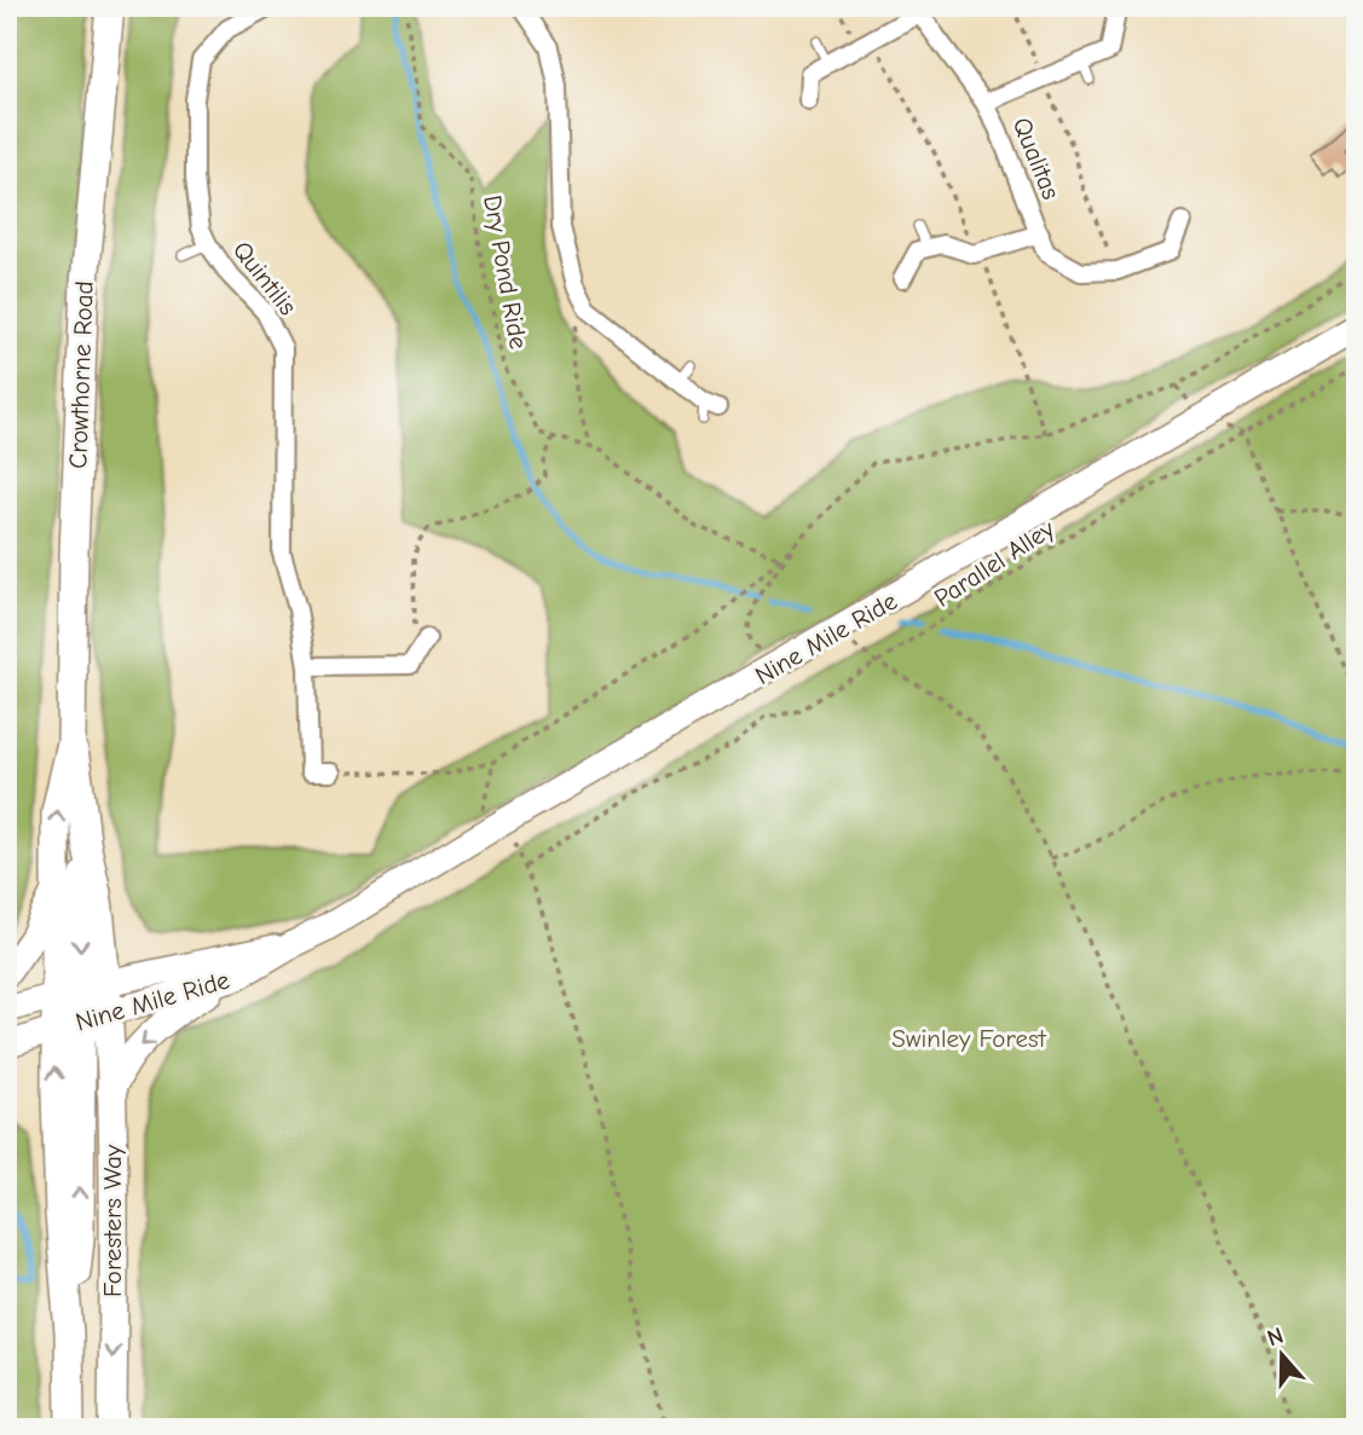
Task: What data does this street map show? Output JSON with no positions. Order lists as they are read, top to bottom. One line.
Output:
{"streets":{"main road":["Crowthorne Road","Nine Mile Ride","Foresters Way"],"street":["Qualitas","Quintilis"],"path":["Dry Pond Ride","Parallel Alley"]},"crossings":[["Crowthorne Road","Nine Mile Ride"],["Crowthorne Road","Foresters Way"],["Nine Mile Ride","Foresters Way"]],"parks":["Swinley Forest"],"north":"top"}
